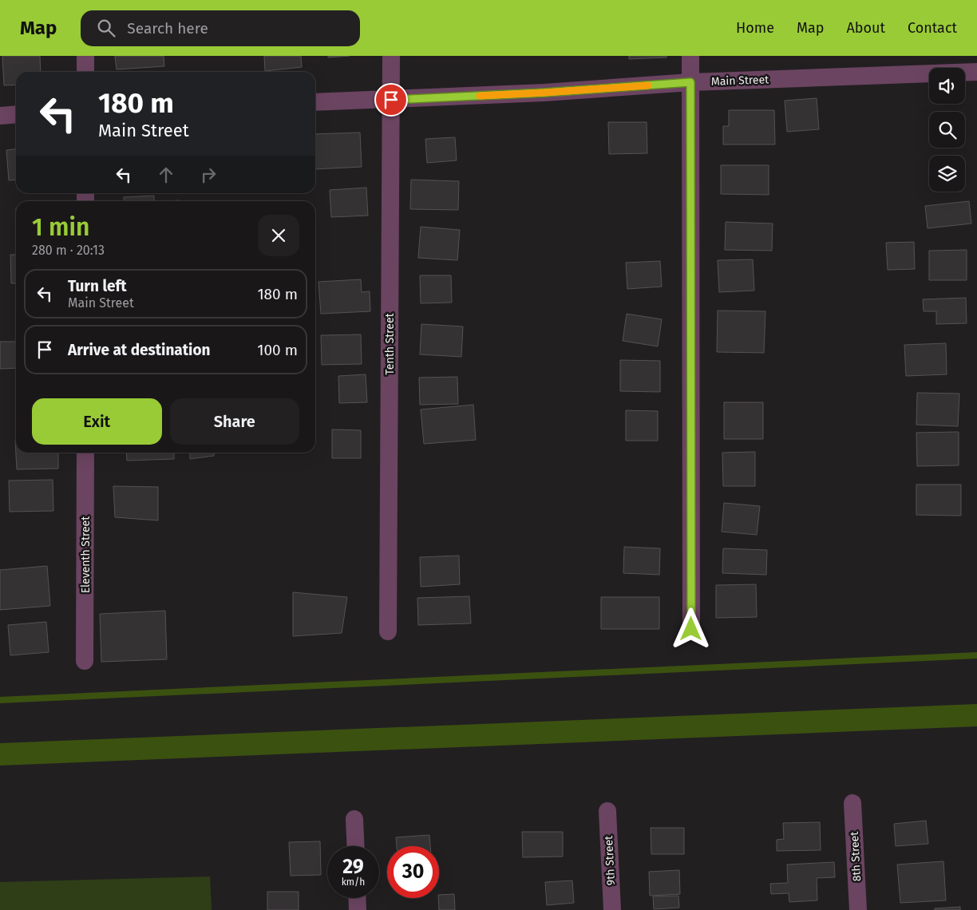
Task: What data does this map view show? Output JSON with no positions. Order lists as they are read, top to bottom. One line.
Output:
{"streets":{"street":["Main Street","Tenth Street","Eleventh Street","8th Street","9th Street"]},"crossings":[["Main Street","Tenth Street"]],"page":{"header":"Map","search":"Search here","nav":["Home","Map","About","Contact"],"turn":["180 m","Main Street"],"heading":["1 min","280 m · 20:13"],"list":[{"name":"Turn left","note":"Main Street","value":"180 m"},{"name":"Arrive at destination","value":"100 m"}],"buttons":["Exit","Share"],"speed":"29 km/h","limit":"30"}}
